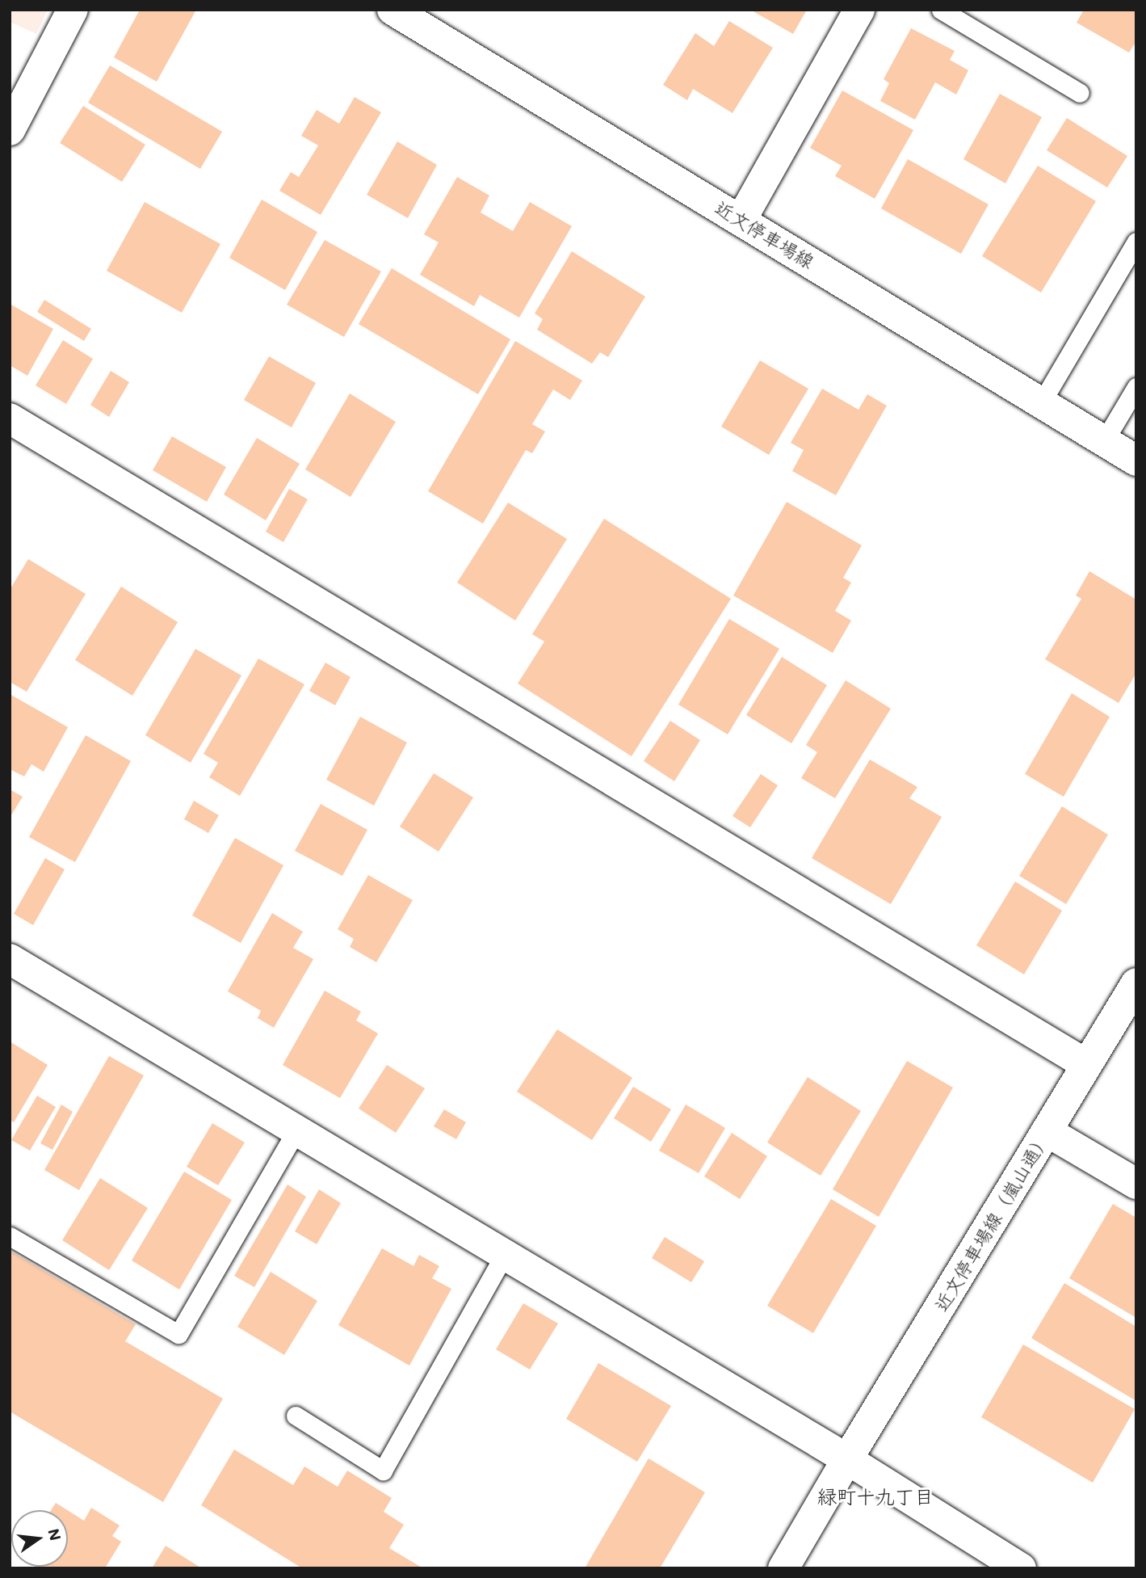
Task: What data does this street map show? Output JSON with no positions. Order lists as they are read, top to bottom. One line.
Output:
{"streets":{"street":["近文停車場線","近文停車場線（嵐山通）"]},"districts":["緑町十九丁目"],"north":"right"}
